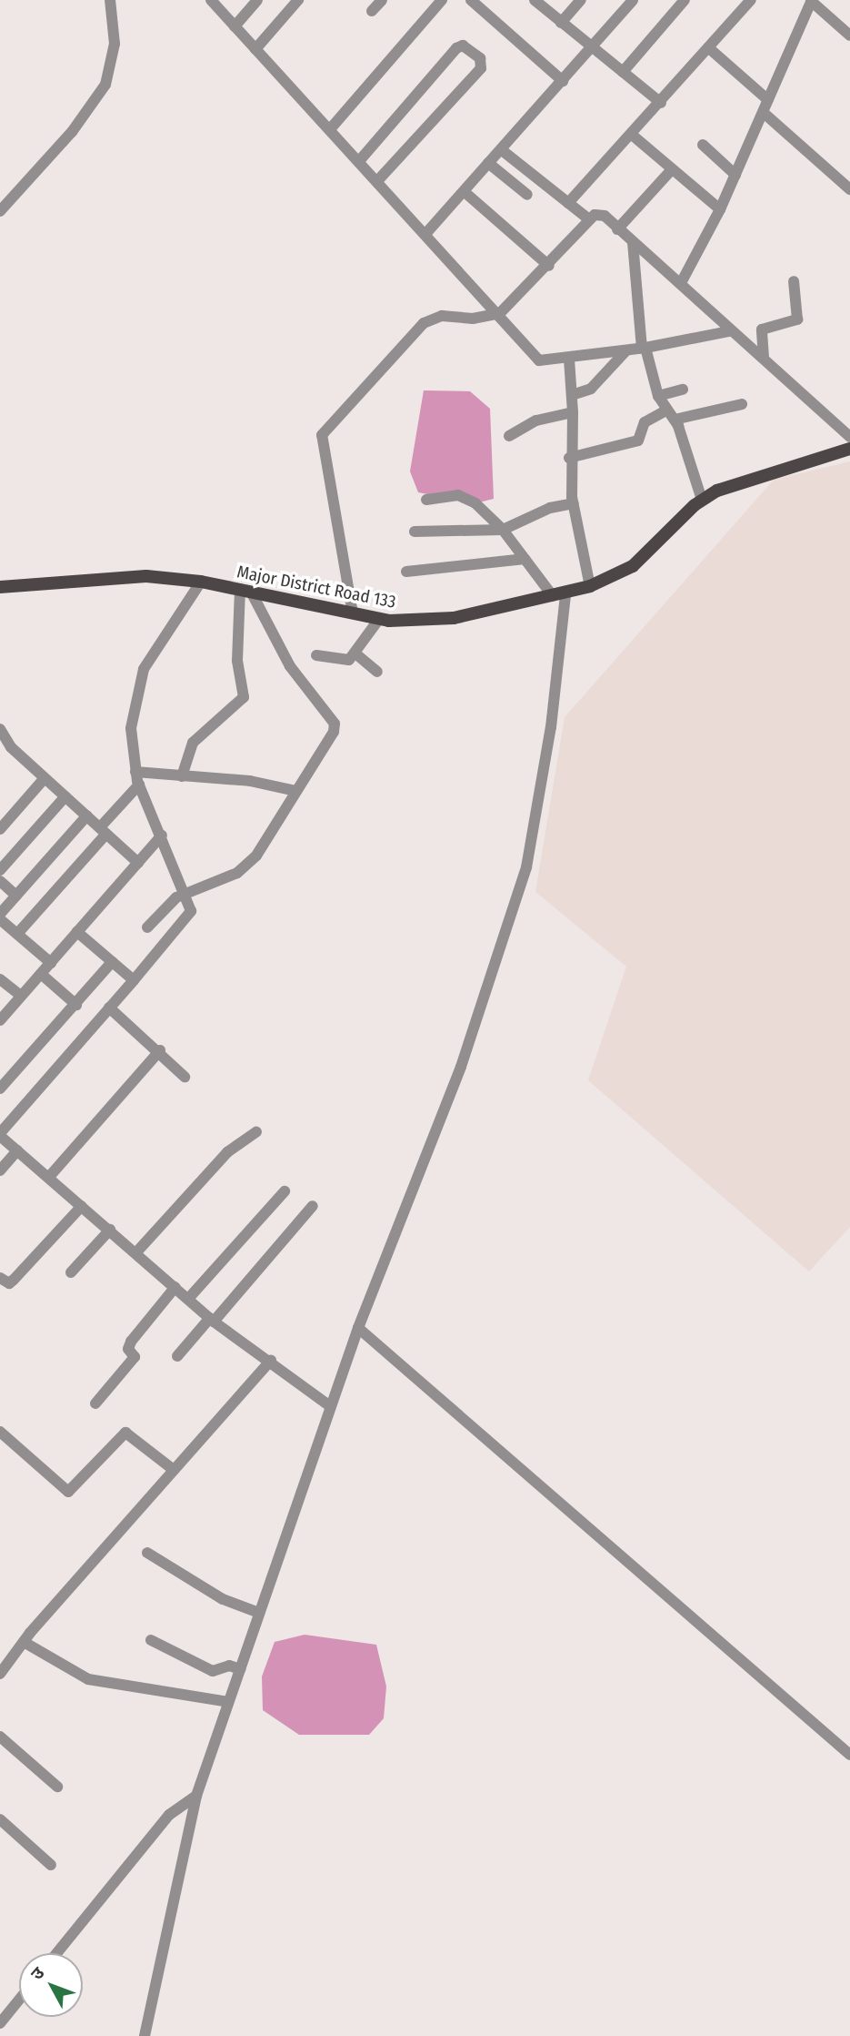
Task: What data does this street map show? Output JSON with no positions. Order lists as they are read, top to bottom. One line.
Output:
{"streets":{"main road":["Major District Road 133"]},"north":"top left"}
